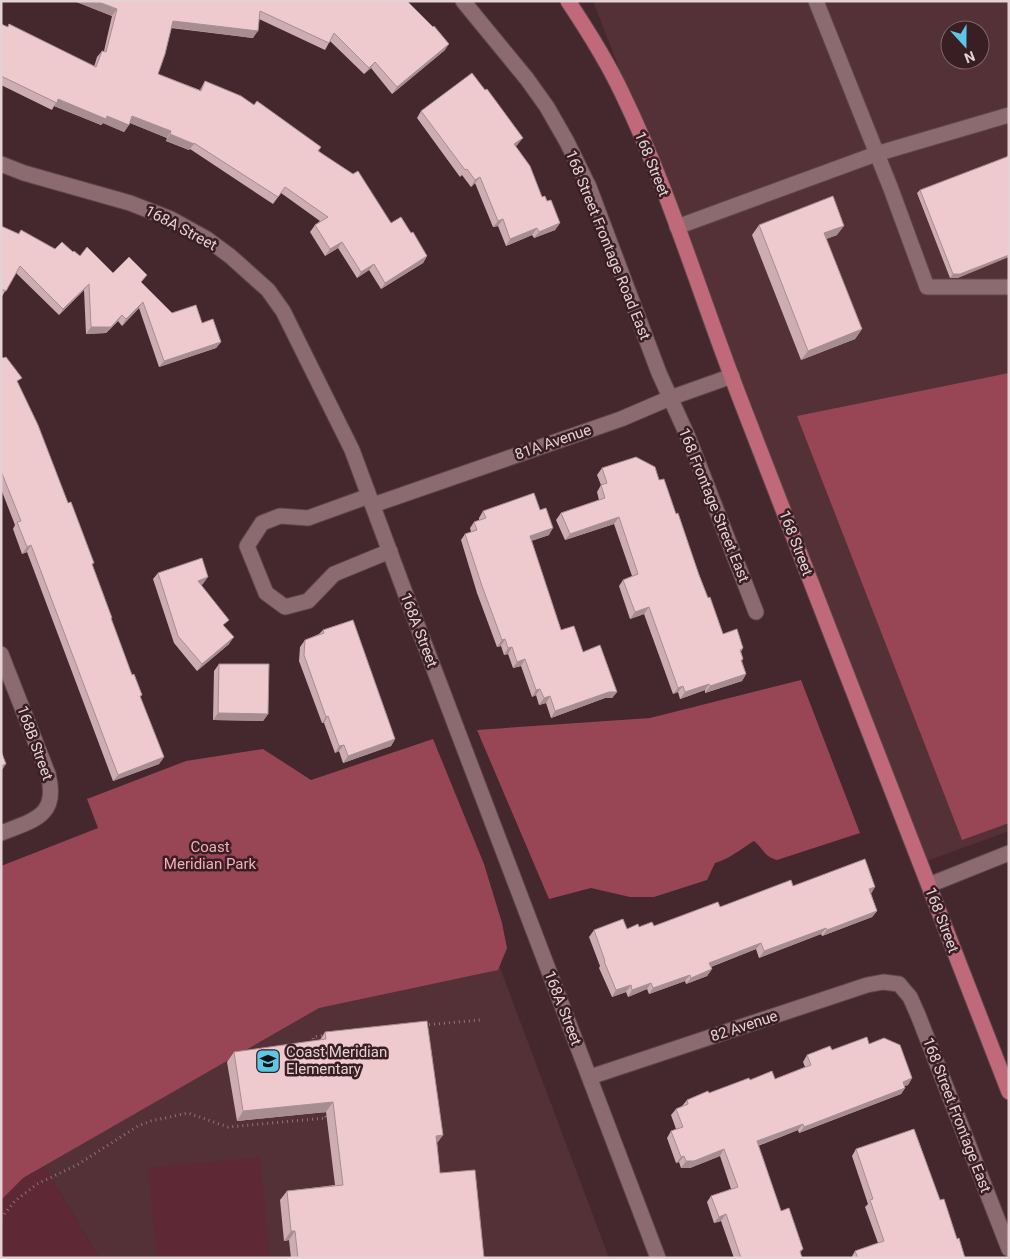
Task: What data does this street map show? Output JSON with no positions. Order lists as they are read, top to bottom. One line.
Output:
{"streets":{"main road":["168 Street"],"street":["168A Street","168 Street Frontage Road East","81A Avenue","168 Frontage Street East","168B Street","82 Avenue","168 Street Frontage East"]},"crossings":[["168 Street","81A Avenue"],["168A Street","81A Avenue"],["168A Street","82 Avenue"],["168 Street Frontage Road East","81A Avenue"],["168 Street Frontage Road East","168 Frontage Street East"],["81A Avenue","168 Frontage Street East"],["82 Avenue","168 Street Frontage East"]],"parks":["Coast Meridian Park"],"places":{"school or university":["Coast Meridian Elementary"]},"north":"bottom"}
